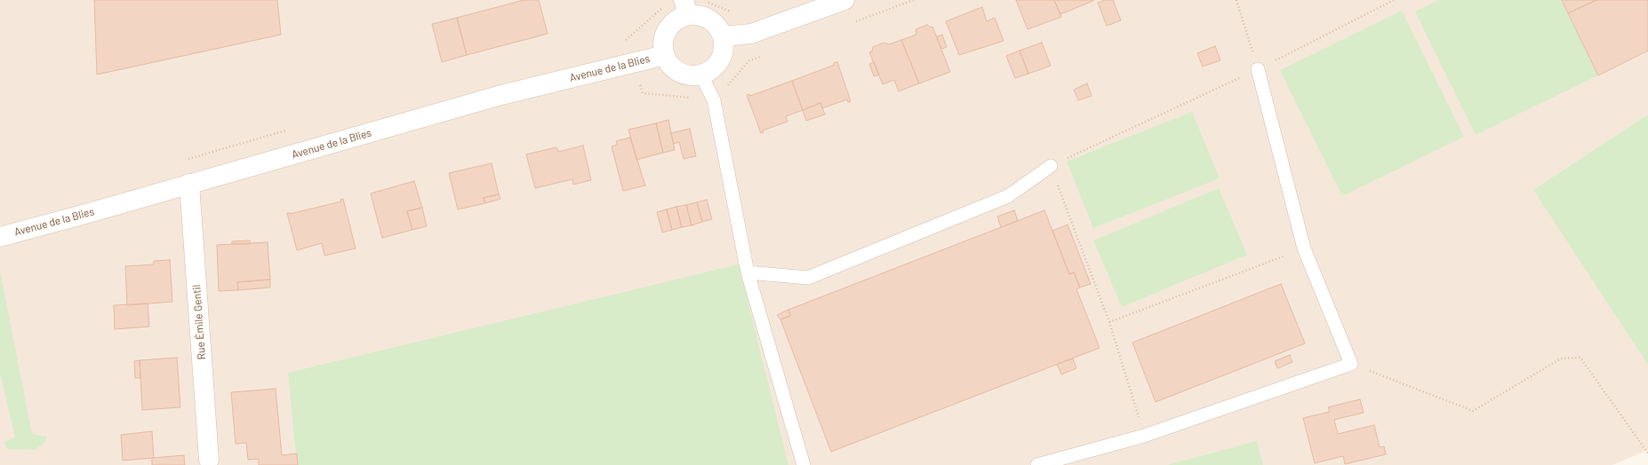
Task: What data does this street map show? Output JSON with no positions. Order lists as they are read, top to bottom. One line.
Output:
{"streets":{"main road":["Avenue de la Blies","Rue Émile Gentil"]},"crossings":[["Avenue de la Blies","Rue Émile Gentil"]]}
